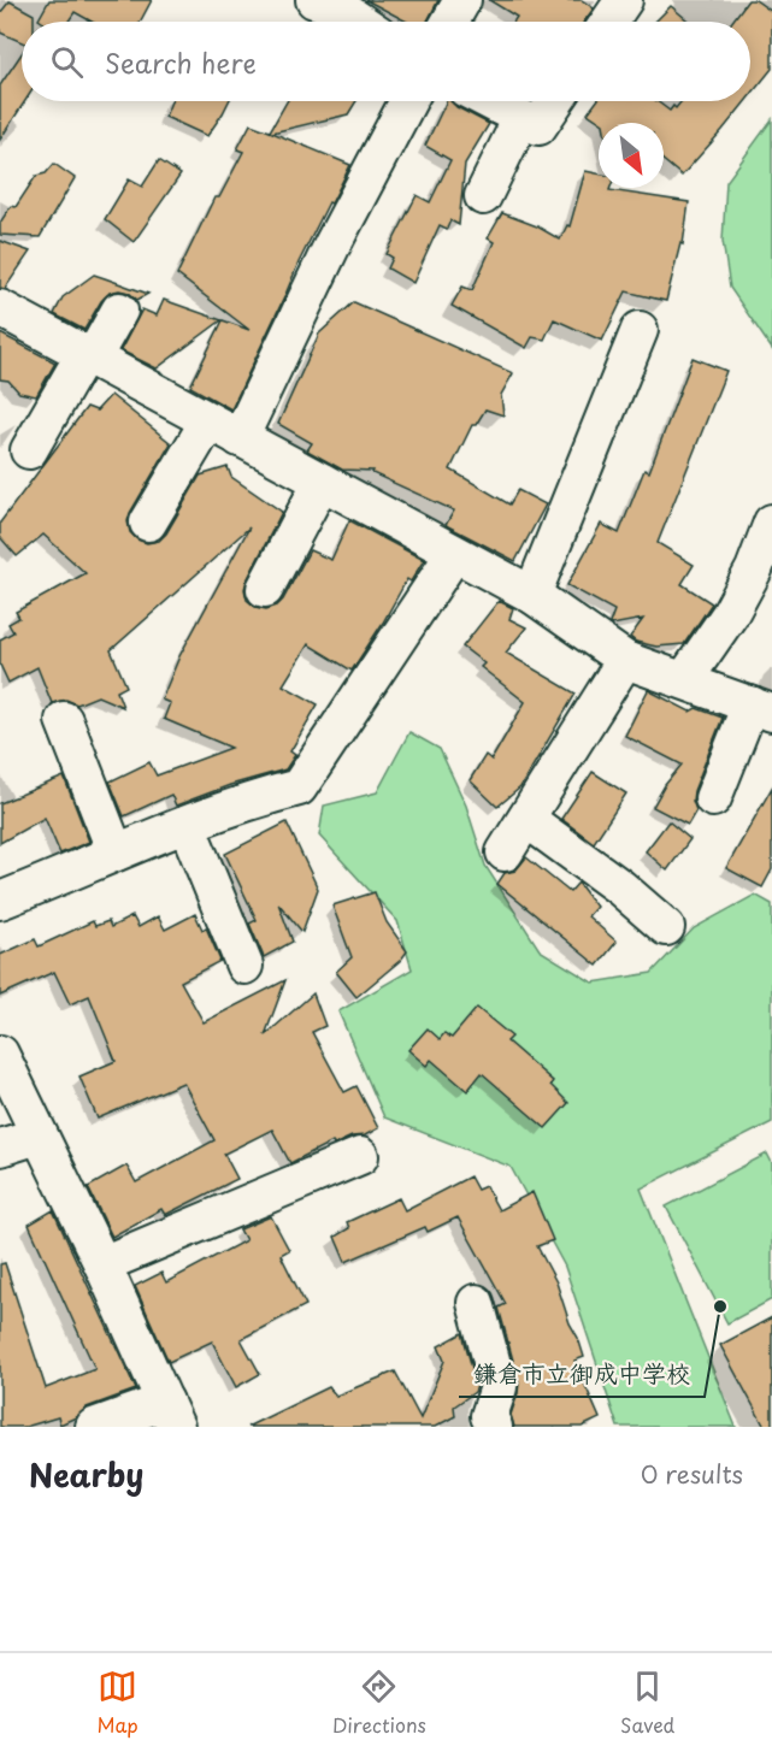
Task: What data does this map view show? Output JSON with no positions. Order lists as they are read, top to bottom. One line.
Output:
{"places":["鎌倉市立御成中学校"],"north":"bottom right","page":{"search":"Search here","heading":["Nearby","0 results"],"nav":["Map","Directions","Saved"]}}
